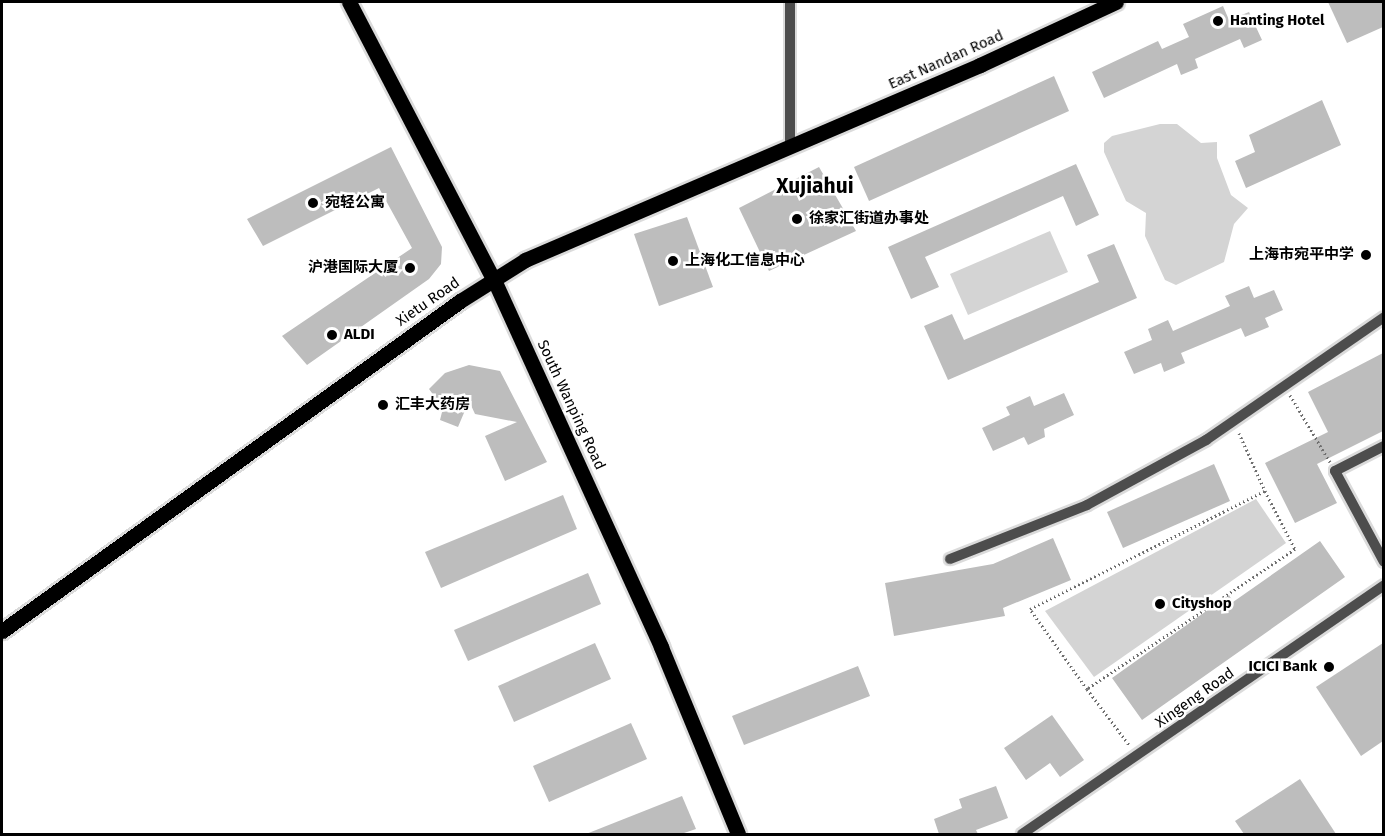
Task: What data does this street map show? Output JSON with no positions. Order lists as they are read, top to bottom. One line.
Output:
{"streets":{"main road":["East Nandan Road","Xietu Road","South Wanping Road"],"street":["Xingeng Road"]},"crossings":[["East Nandan Road","Xietu Road"],["Xietu Road","South Wanping Road"]],"districts":["Xujiahui"],"places":["Hanting Hotel","宛轻公寓","徐家汇街道办事处","上海市宛平中学","上海化工信息中心","沪港国际大厦","ALDI","汇丰大药房","Cityshop","ICICI Bank"]}
